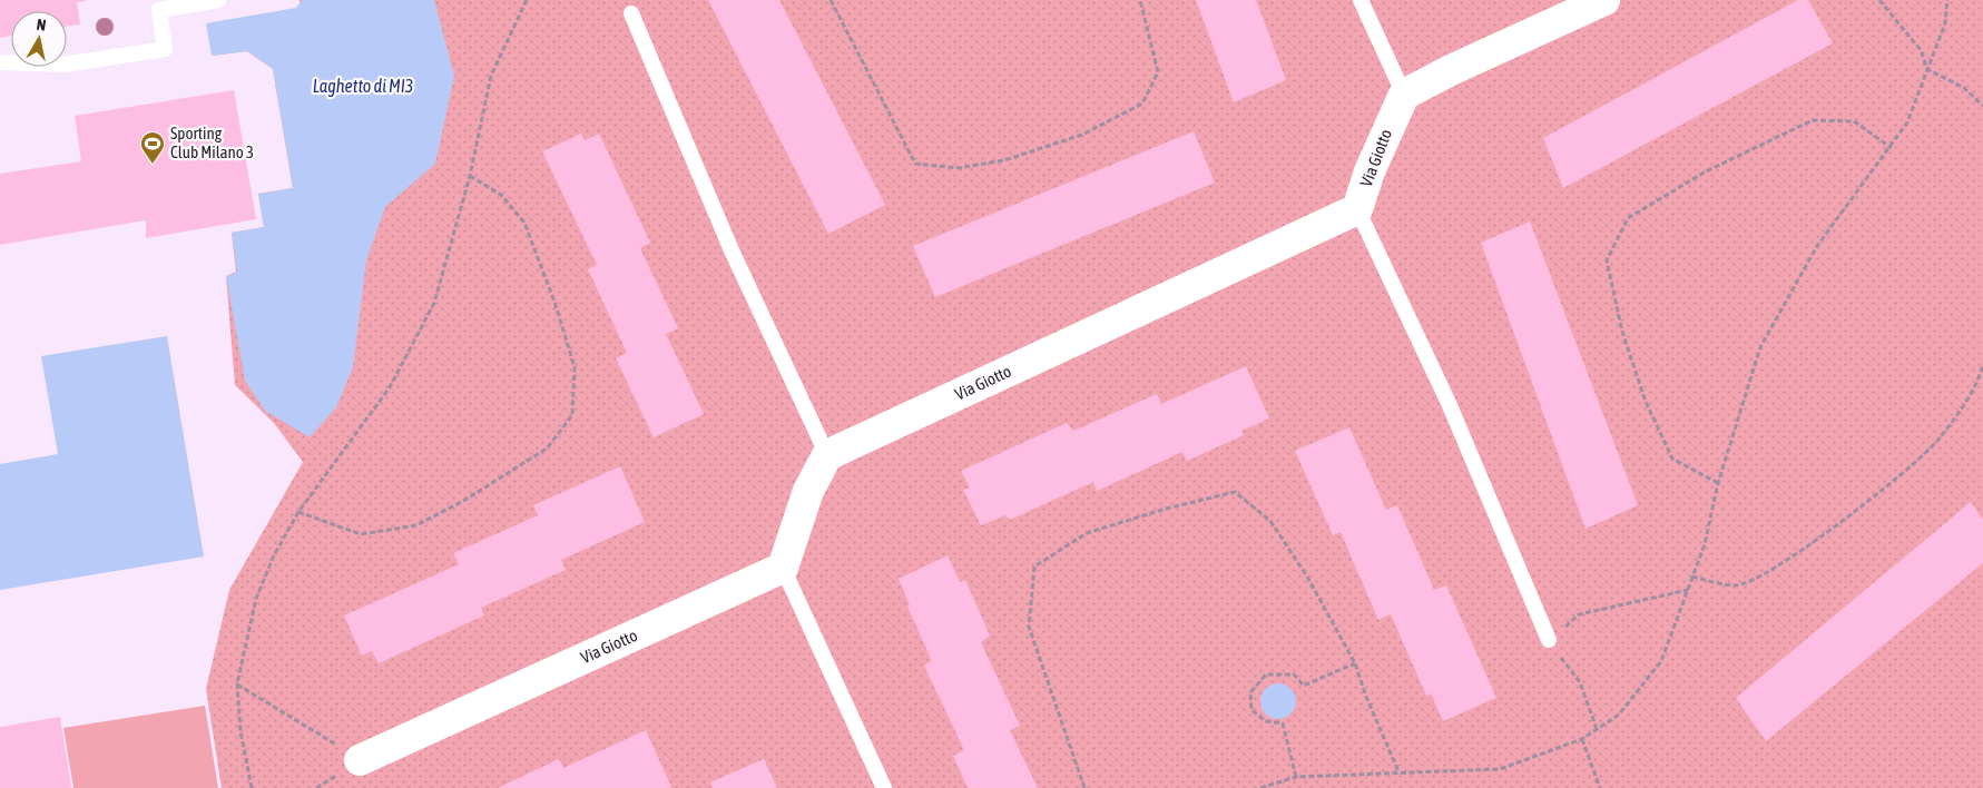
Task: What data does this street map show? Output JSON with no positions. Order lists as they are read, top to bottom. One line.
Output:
{"streets":{"street":["Via Giotto"]},"water":["Laghetto di MI3"],"places":{"sports":["Sporting Club Milano 3"]},"north":"top"}
